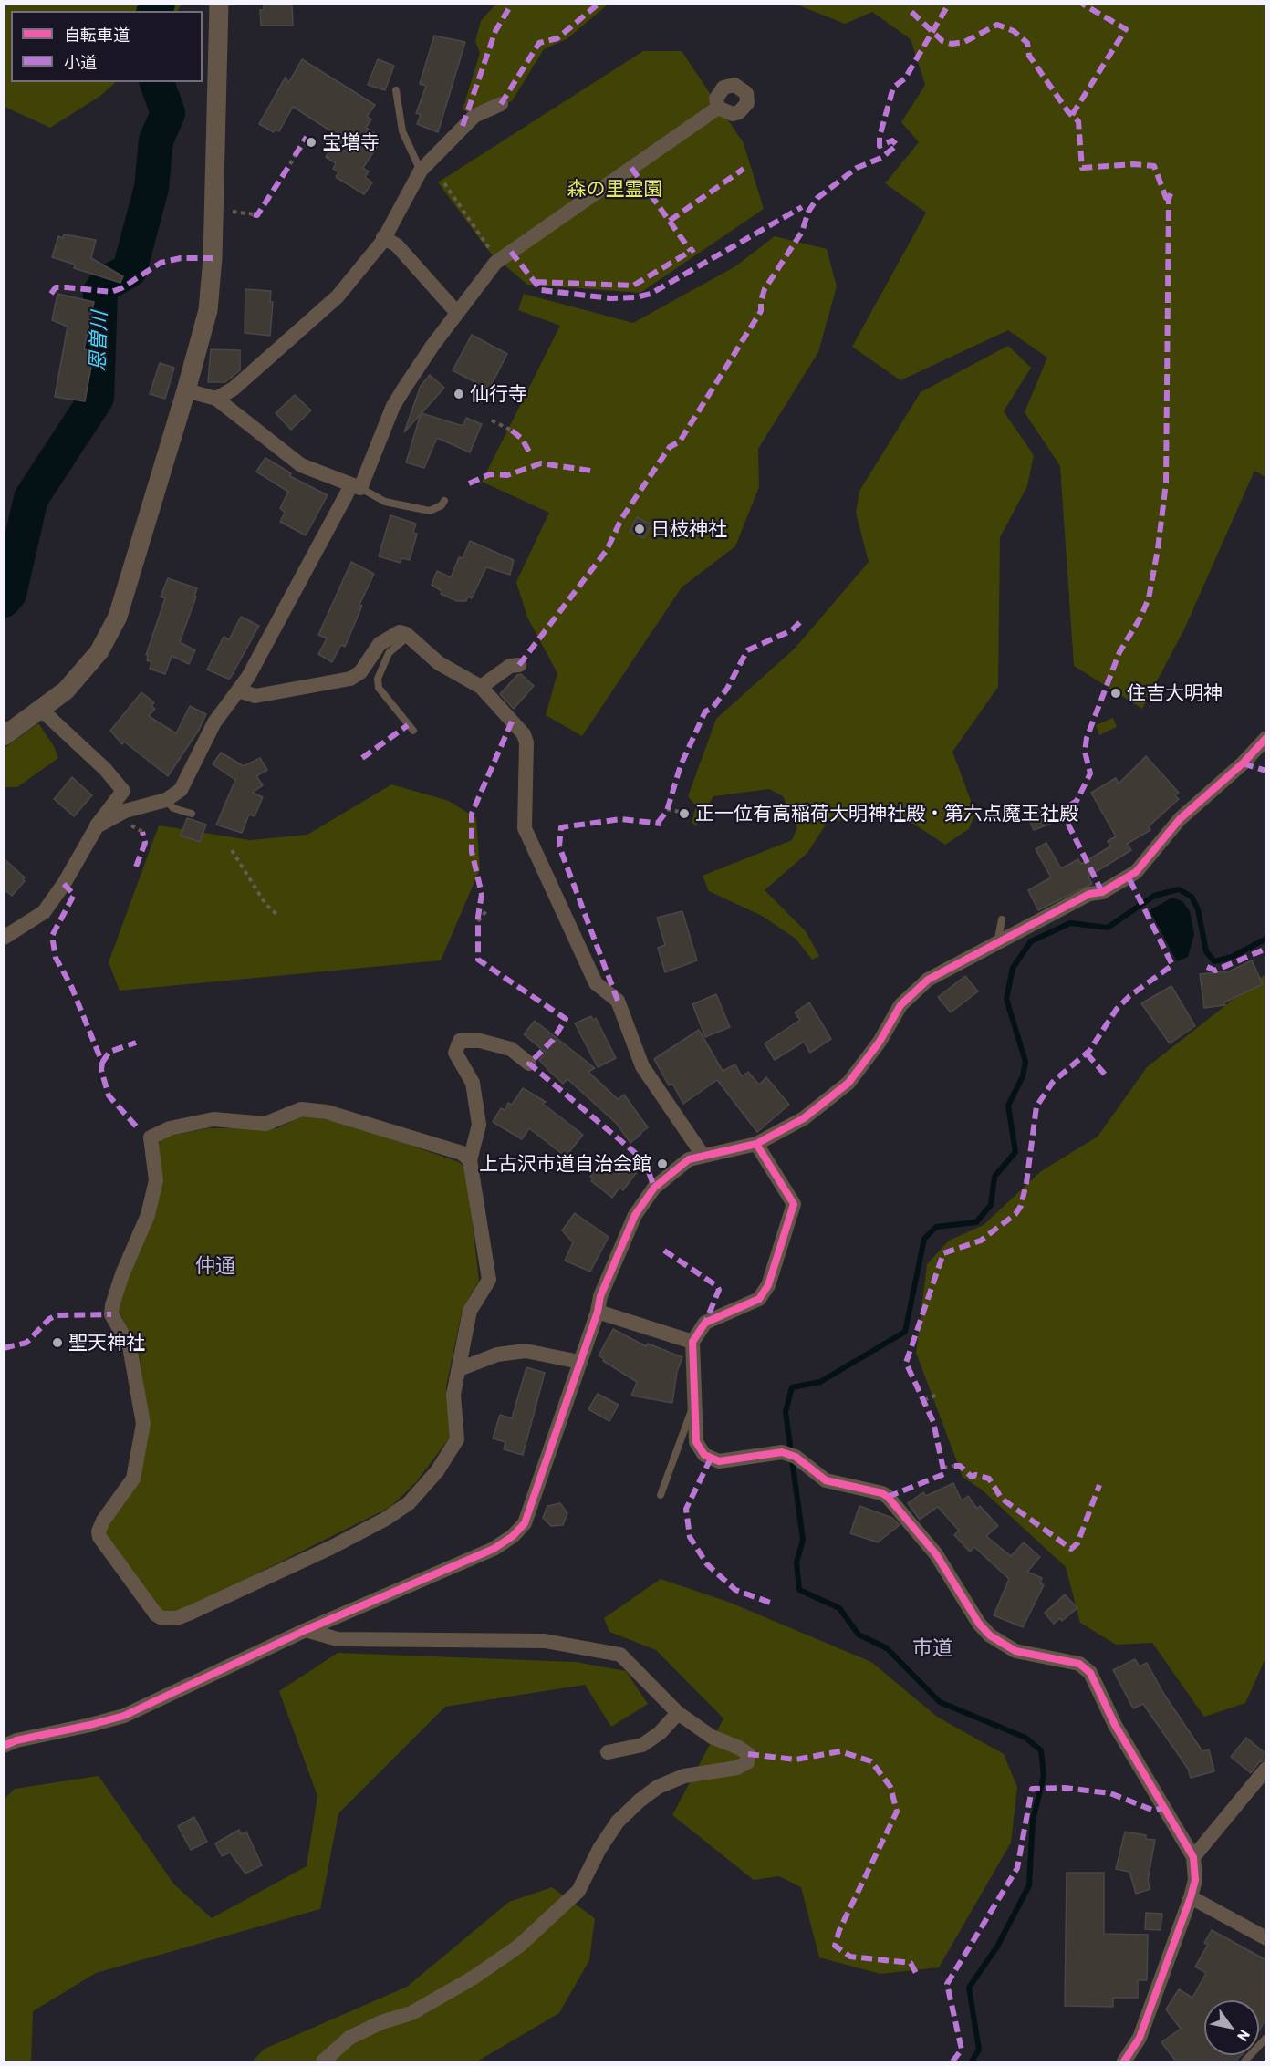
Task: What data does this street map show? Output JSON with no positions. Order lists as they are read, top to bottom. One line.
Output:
{"districts":["仲通","市道"],"water":["恩曽川"],"parks":["森の里霊園"],"places":["宝増寺","仙行寺","日枝神社","住吉大明神","正一位有高稲荷大明神社殿・第六点魔王社殿","上古沢市道自治会館","聖天神社"],"legend":["自転車道","小道"],"north":"bottom right"}
